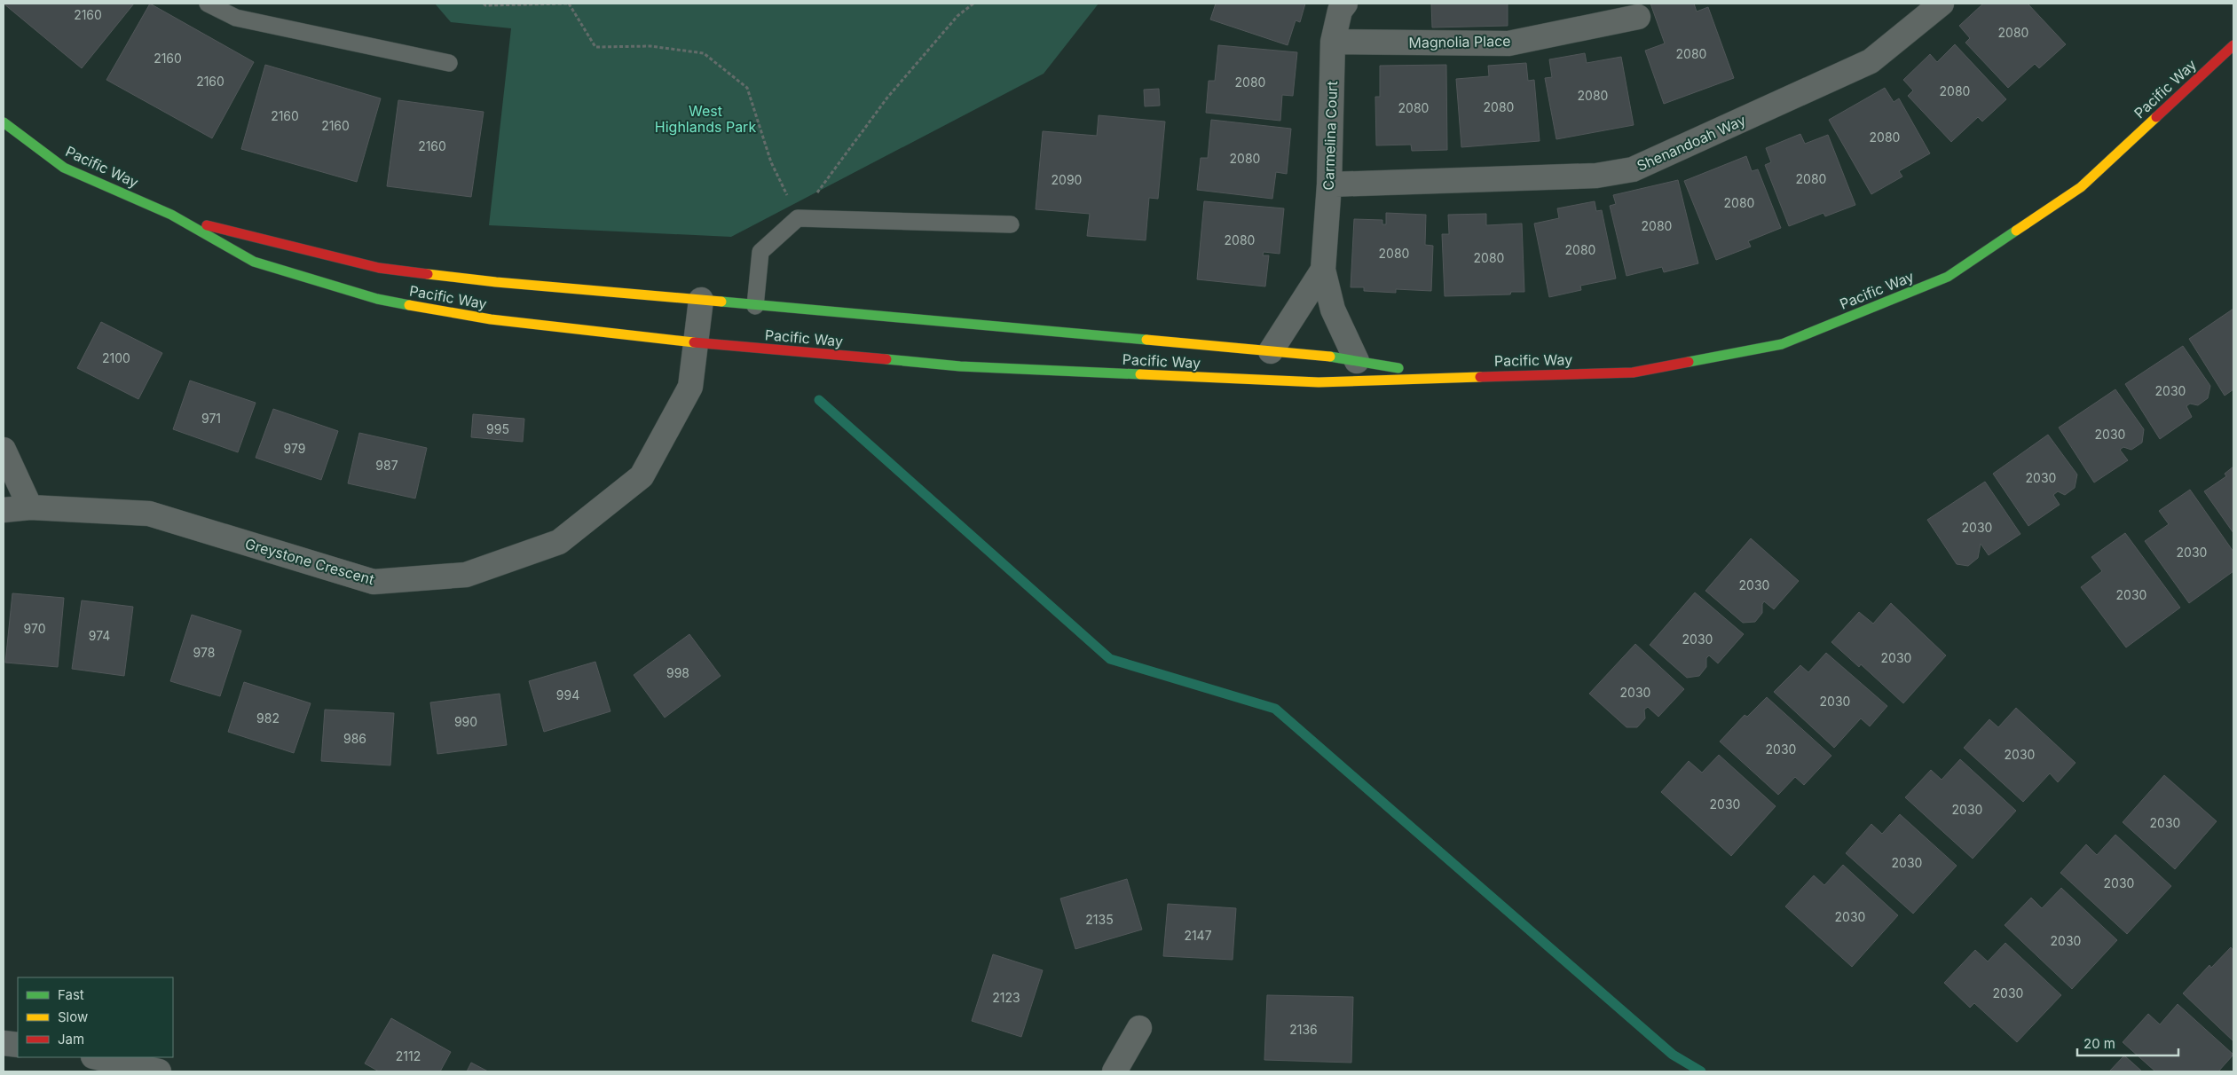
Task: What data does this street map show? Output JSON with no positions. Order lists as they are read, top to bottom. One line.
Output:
{"streets":{"main road":["Pacific Way"],"street":["Magnolia Place","Carmelina Court","Shenandoah Way","Greystone Crescent"]},"crossings":[["Magnolia Place","Carmelina Court"],["Pacific Way","Carmelina Court"],["Pacific Way","Greystone Crescent"],["Carmelina Court","Shenandoah Way"]],"parks":["West Highlands Park"],"house_numbers":["2160","2080","2080","2160","2160","2080","2080","2080","2080","2080","2160","2160","2080","2160","2080","2080","2090","2080","2080","2080","2080","2080","2080","2100","2030","971","995","2030","979","987","2030","2030","2030","2030","2030","970","974","2030","978","2030","998","2030","994","2030","982","990","986","2030","2030","2030","2030","2030","2030","2030","2030","2135","2147","2030","2030","2123","2136","2112"],"legend":["Fast","Slow","Jam"],"scale_bar":"20 m"}
